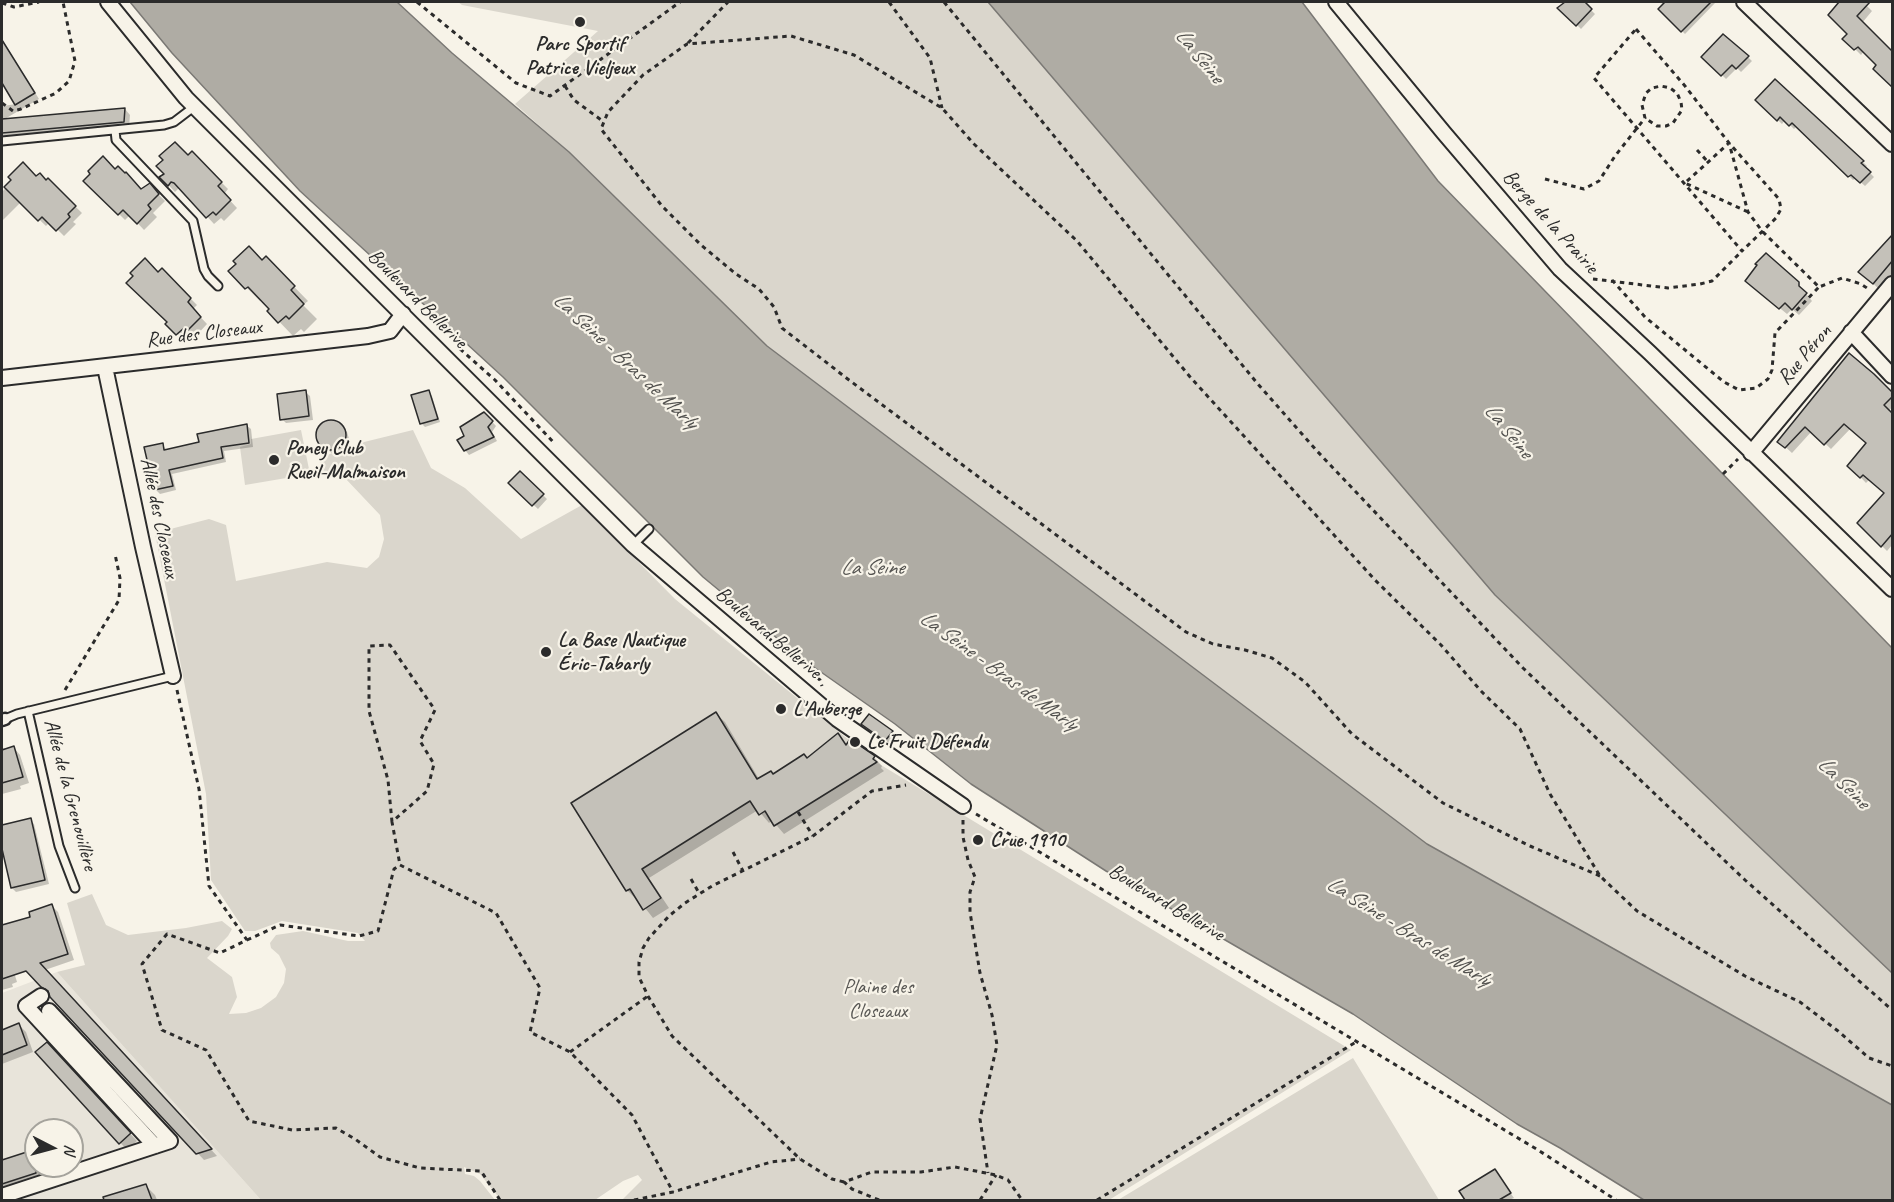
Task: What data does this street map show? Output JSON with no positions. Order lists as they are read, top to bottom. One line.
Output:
{"streets":{"street":["Berge de la Prairie","Boulevard Bellerive","Rue des Closeaux","Rue Péron","Allée des Closeaux"],"lane":["Allée de la Grenouillère"]},"crossings":[["Berge de la Prairie","Rue Péron"],["Boulevard Bellerive","Rue des Closeaux"],["Rue des Closeaux","Allée des Closeaux"],["Allée des Closeaux","Allée de la Grenouillère"]],"water":["La Seine","La Seine - Bras de Marly"],"parks":["Plaine des Closeaux"],"places":["Parc Sportif Patrice Vieljeux","Poney Club Rueil-Malmaison","La Base Nautique Éric-Tabarly","L'Auberge","Le Fruit Défendu","Crue 1910"],"north":"right"}
